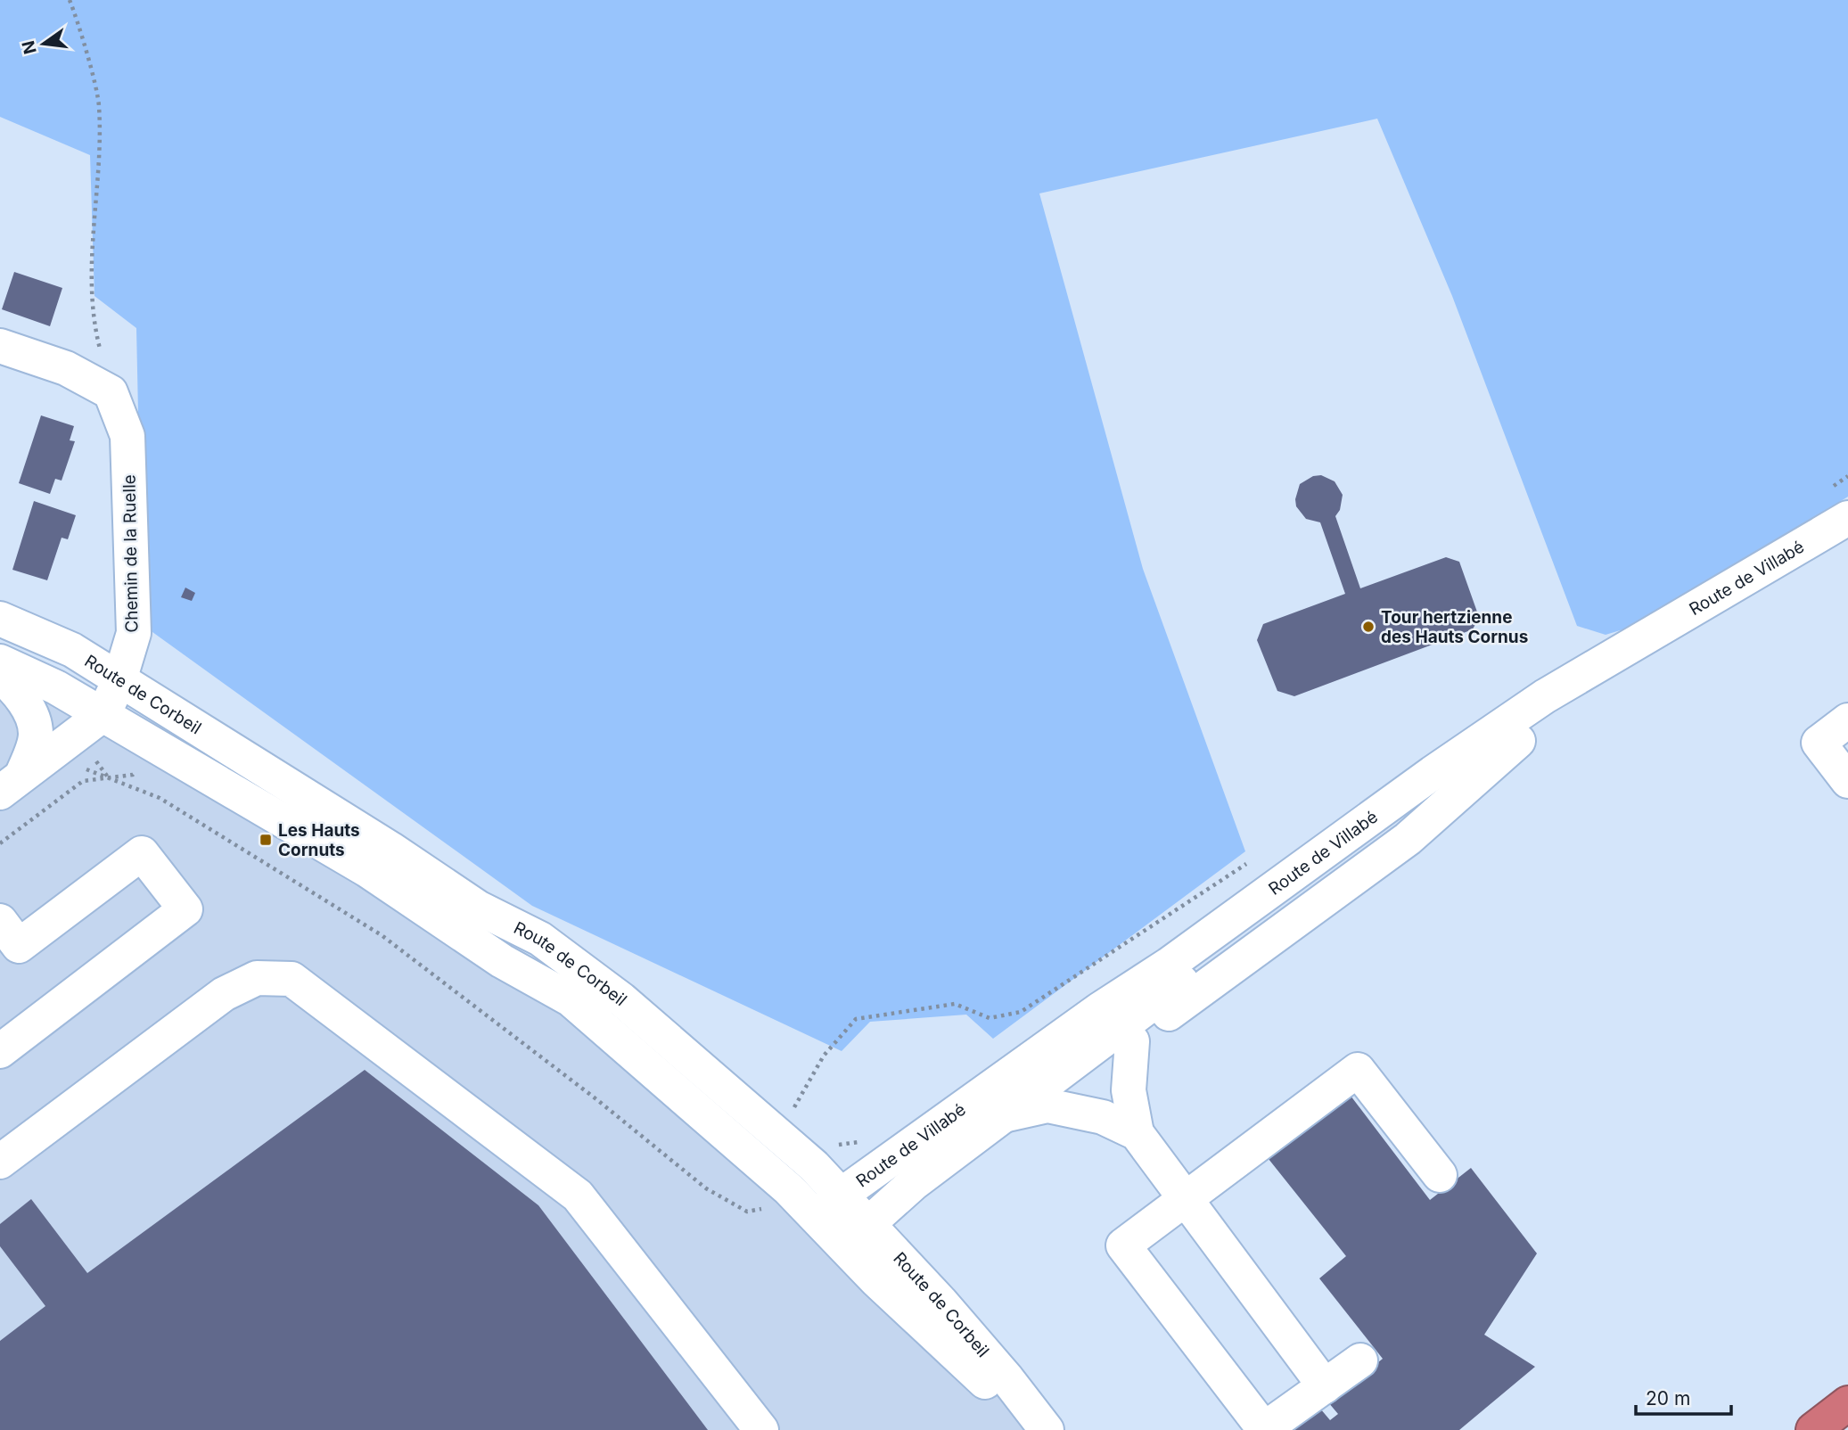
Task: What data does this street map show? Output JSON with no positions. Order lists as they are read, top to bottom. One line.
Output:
{"streets":{"street":["Chemin de la Ruelle","Route de Villabé","Route de Corbeil"]},"crossings":[["Chemin de la Ruelle","Route de Corbeil"],["Route de Villabé","Route de Corbeil"]],"places":{"other":["Tour hertzienne des Hauts Cornus"],"transit":["Les Hauts Cornuts"]},"scale_bar":"20 m","north":"left"}
